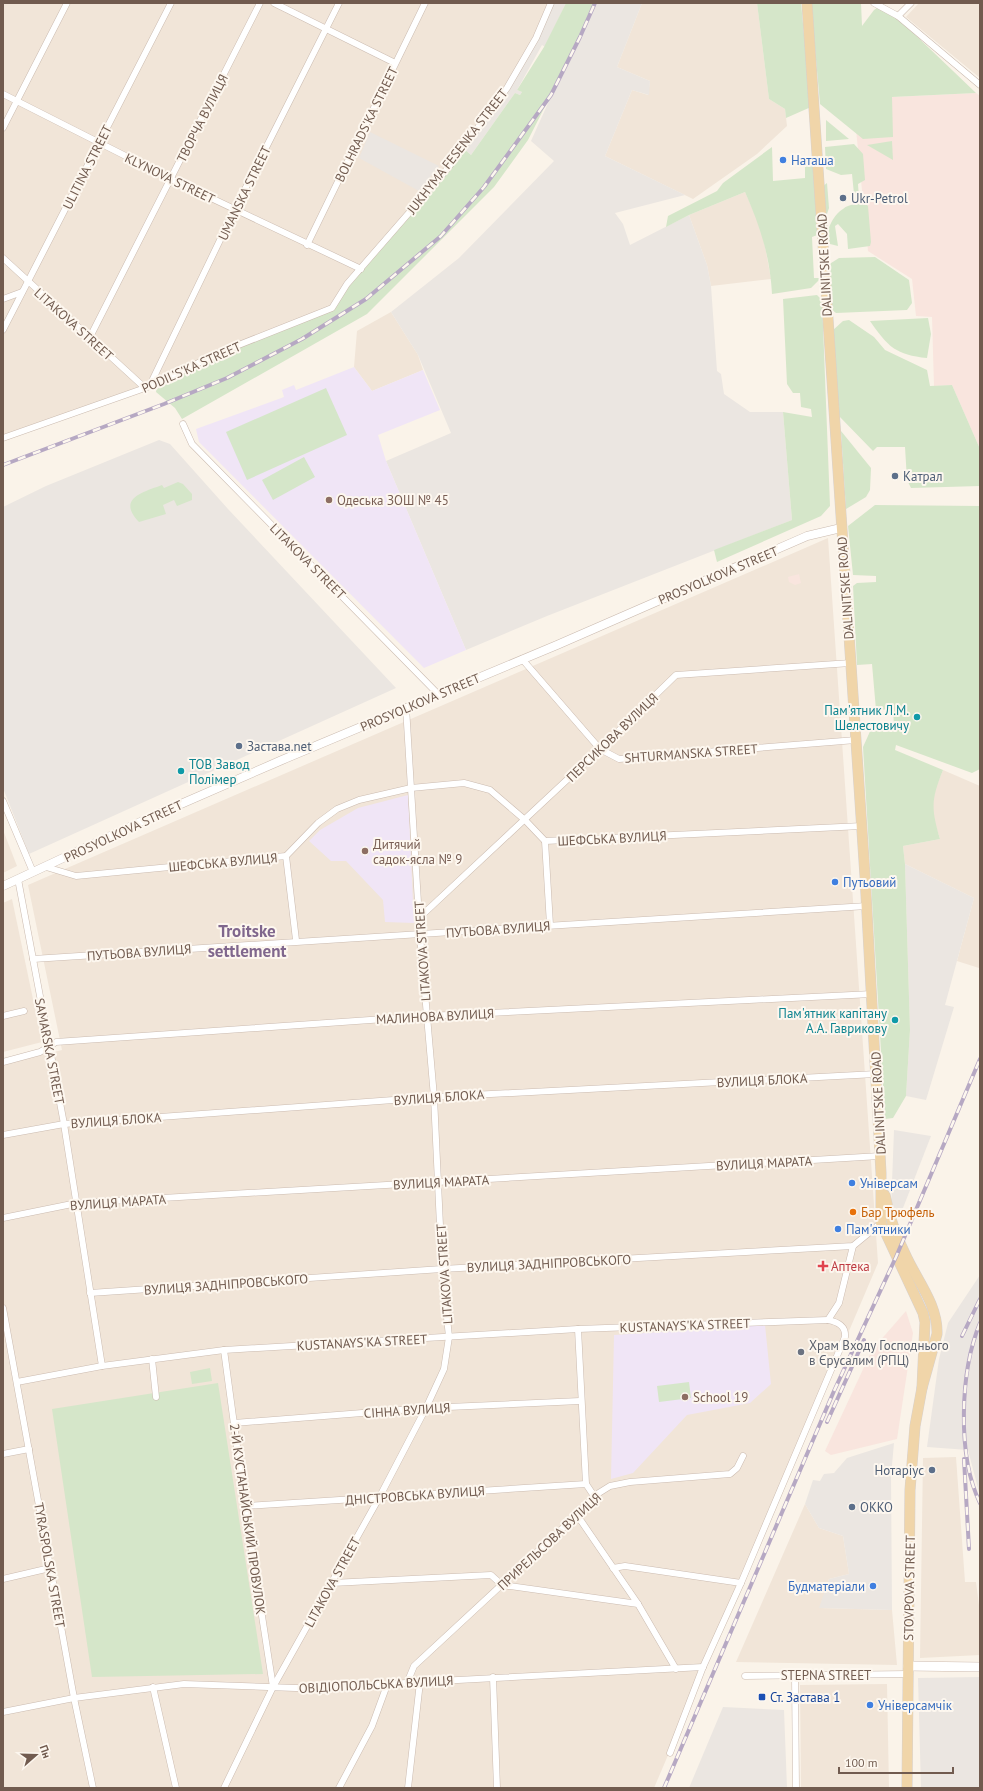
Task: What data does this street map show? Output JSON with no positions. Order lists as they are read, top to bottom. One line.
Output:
{"streets":{"main road":["DALINITSKE ROAD","STOVPOVA STREET","STEPNA STREET"],"street":["ТВОРЧА ВУЛИЦЯ","BOLHRADS'KA STREET","JUKHYMA FESENKA STREET","ULITINA STREET","KLYNOVA STREET","UMANSKA STREET","LITAKOVA STREET","PODIL'S'KA STREET","PROSYOLKOVA STREET","ПЕРСИКОВА ВУЛИЦЯ","SHTURMANSKA STREET","ШЕФСЬКА ВУЛИЦЯ","ПУТЬОВА ВУЛИЦЯ","МАЛИНОВА ВУЛИЦЯ","SAMARSKA STREET","ВУЛИЦЯ БЛОКА","ВУЛИЦЯ МАРАТА","ВУЛИЦЯ ЗАДНІПРОВСЬКОГО","KUSTANAYS'KA STREET","СІННА ВУЛИЦЯ","ДНІСТРОВСЬКА ВУЛИЦЯ","2-Й КУСТАНАЙСЬКИЙ ПРОВУЛОК","ПРИРЕЛЬСОВА ВУЛИЦЯ","TYRASPOLSKA STREET","ОВІДІОПОЛЬСЬКА ВУЛИЦЯ"]},"crossings":[["ТВОРЧА ВУЛИЦЯ","KLYNOVA STREET"],["ТВОРЧА ВУЛИЦЯ","LITAKOVA STREET"],["BOLHRADS'KA STREET","KLYNOVA STREET"],["JUKHYMA FESENKA STREET","KLYNOVA STREET"],["JUKHYMA FESENKA STREET","PODIL'S'KA STREET"],["ULITINA STREET","KLYNOVA STREET"],["ULITINA STREET","LITAKOVA STREET"],["KLYNOVA STREET","UMANSKA STREET"],["KLYNOVA STREET","PODIL'S'KA STREET"],["UMANSKA STREET","LITAKOVA STREET"],["UMANSKA STREET","PODIL'S'KA STREET"],["DALINITSKE ROAD","PROSYOLKOVA STREET"],["DALINITSKE ROAD","ПЕРСИКОВА ВУЛИЦЯ"],["DALINITSKE ROAD","SHTURMANSKA STREET"],["DALINITSKE ROAD","ШЕФСЬКА ВУЛИЦЯ"],["DALINITSKE ROAD","ПУТЬОВА ВУЛИЦЯ"],["DALINITSKE ROAD","МАЛИНОВА ВУЛИЦЯ"],["DALINITSKE ROAD","ВУЛИЦЯ БЛОКА"],["DALINITSKE ROAD","ВУЛИЦЯ МАРАТА"],["DALINITSKE ROAD","STOVPOVA STREET"],["LITAKOVA STREET","PODIL'S'KA STREET"],["LITAKOVA STREET","PROSYOLKOVA STREET"],["LITAKOVA STREET","ПЕРСИКОВА ВУЛИЦЯ"],["LITAKOVA STREET","ШЕФСЬКА ВУЛИЦЯ"],["LITAKOVA STREET","ПУТЬОВА ВУЛИЦЯ"],["LITAKOVA STREET","МАЛИНОВА ВУЛИЦЯ"],["LITAKOVA STREET","ВУЛИЦЯ БЛОКА"],["LITAKOVA STREET","ВУЛИЦЯ МАРАТА"],["LITAKOVA STREET","ВУЛИЦЯ ЗАДНІПРОВСЬКОГО"],["LITAKOVA STREET","KUSTANAYS'KA STREET"],["LITAKOVA STREET","СІННА ВУЛИЦЯ"],["LITAKOVA STREET","ДНІСТРОВСЬКА ВУЛИЦЯ"],["LITAKOVA STREET","2-Й КУСТАНАЙСЬКИЙ ПРОВУЛОК"],["LITAKOVA STREET","ОВІДІОПОЛЬСЬКА ВУЛИЦЯ"],["PROSYOLKOVA STREET","SHTURMANSKA STREET"],["PROSYOLKOVA STREET","ШЕФСЬКА ВУЛИЦЯ"],["PROSYOLKOVA STREET","SAMARSKA STREET"],["ПЕРСИКОВА ВУЛИЦЯ","SHTURMANSKA STREET"],["ПЕРСИКОВА ВУЛИЦЯ","ШЕФСЬКА ВУЛИЦЯ"],["ПУТЬОВА ВУЛИЦЯ","SAMARSKA STREET"],["МАЛИНОВА ВУЛИЦЯ","SAMARSKA STREET"],["SAMARSKA STREET","ВУЛИЦЯ БЛОКА"],["SAMARSKA STREET","ВУЛИЦЯ МАРАТА"],["SAMARSKA STREET","ВУЛИЦЯ ЗАДНІПРОВСЬКОГО"],["SAMARSKA STREET","KUSTANAYS'KA STREET"],["KUSTANAYS'KA STREET","2-Й КУСТАНАЙСЬКИЙ ПРОВУЛОК"],["KUSTANAYS'KA STREET","TYRASPOLSKA STREET"],["СІННА ВУЛИЦЯ","2-Й КУСТАНАЙСЬКИЙ ПРОВУЛОК"],["ДНІСТРОВСЬКА ВУЛИЦЯ","2-Й КУСТАНАЙСЬКИЙ ПРОВУЛОК"],["2-Й КУСТАНАЙСЬКИЙ ПРОВУЛОК","ОВІДІОПОЛЬСЬКА ВУЛИЦЯ"],["ПРИРЕЛЬСОВА ВУЛИЦЯ","ОВІДІОПОЛЬСЬКА ВУЛИЦЯ"],["TYRASPOLSKA STREET","ОВІДІОПОЛЬСЬКА ВУЛИЦЯ"],["STOVPOVA STREET","STEPNA STREET"]],"districts":["Troitske settlement"],"places":{"other":["Наташа","Ukr-Petrol","Катрал","Одеська ЗОШ № 45","Пам'ятник Л.М. Шелестовичу","Застава.net","ТОВ Завод Полімер","Дитячий садок-ясла № 9","Путьовий","Пам'ятник капітану А.А. Гаврикову","Універсам","Бар Трюфель","Пам'ятники","Храм Входу Господнього в Єрусалим (РПЦ)","School 19","Нотаріус","OKKO","Будматеріали","Універсамчік"],"health":["Аптека"],"transit":["Ст. Застава 1"]},"scale_bar":"100 m","north":"right"}
